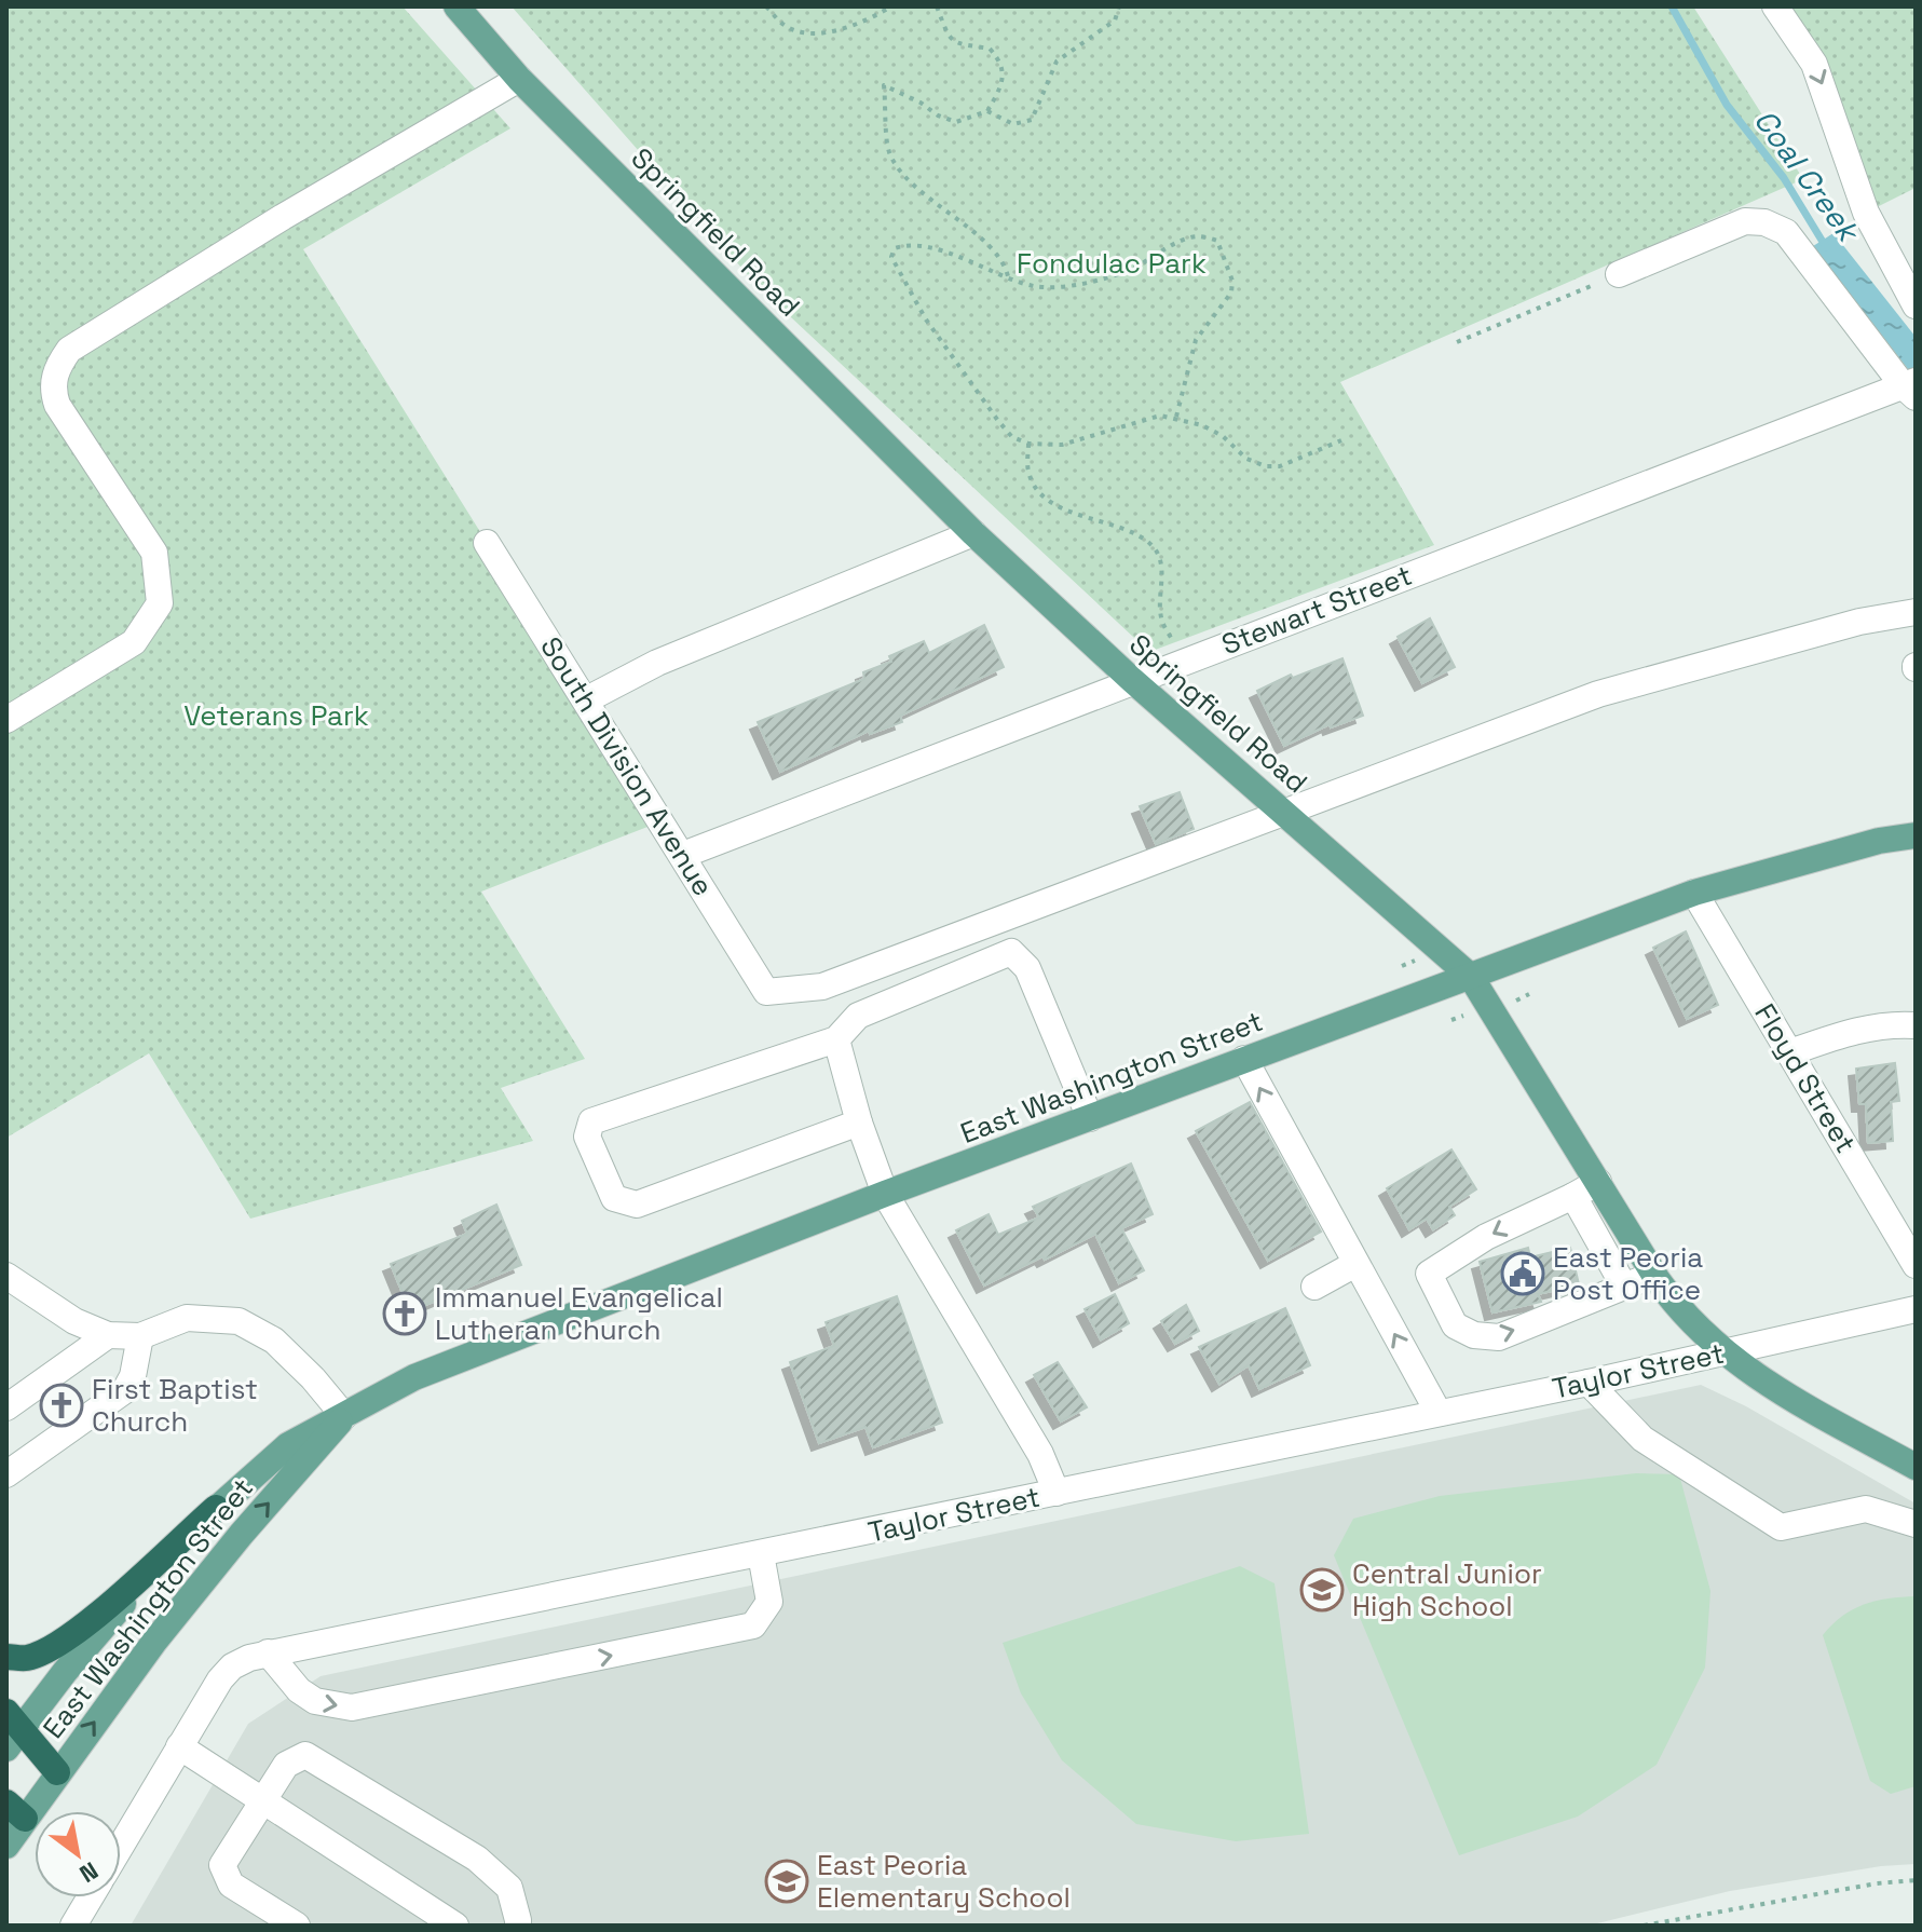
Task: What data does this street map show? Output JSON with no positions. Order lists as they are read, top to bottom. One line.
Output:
{"streets":{"main road":["Springfield Road","East Washington Street"],"street":["Stewart Street","South Division Avenue","Floyd Street","Taylor Street"]},"crossings":[["Springfield Road","Stewart Street"],["Springfield Road","South Division Avenue"],["Springfield Road","East Washington Street"],["Springfield Road","Taylor Street"],["Stewart Street","South Division Avenue"],["East Washington Street","Floyd Street"]],"water":["Coal Creek"],"parks":["Fondulac Park","Veterans Park"],"places":{"public building":["East Peoria Post Office"],"church":["Immanuel Evangelical Lutheran Church","First Baptist Church"],"school or university":["Central Junior High School","East Peoria Elementary School"]},"north":"bottom right"}
